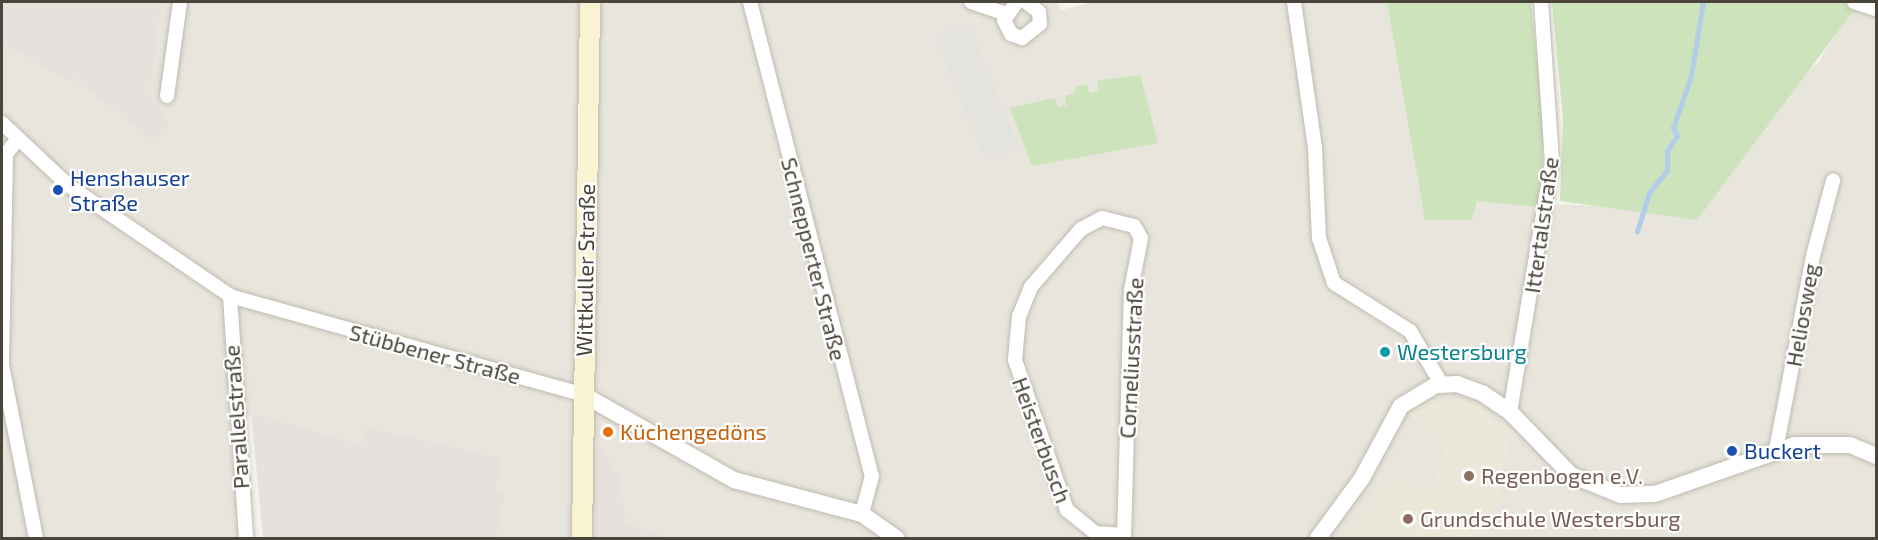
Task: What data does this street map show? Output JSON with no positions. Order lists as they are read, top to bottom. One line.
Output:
{"streets":{"main road":["Wittkuller Straße"],"street":["Ittertalstraße","Schnepperter Straße","Heliosweg","Stübbener Straße","Corneliusstraße","Parallelstraße","Heisterbusch"]},"crossings":[["Schnepperter Straße","Stübbener Straße"],["Wittkuller Straße","Stübbener Straße"],["Stübbener Straße","Parallelstraße"],["Corneliusstraße","Heisterbusch"]],"places":["Henshauser Straße","Westersburg","Küchengedöns","Buckert","Regenbogen e.V.","Grundschule Westersburg"]}
